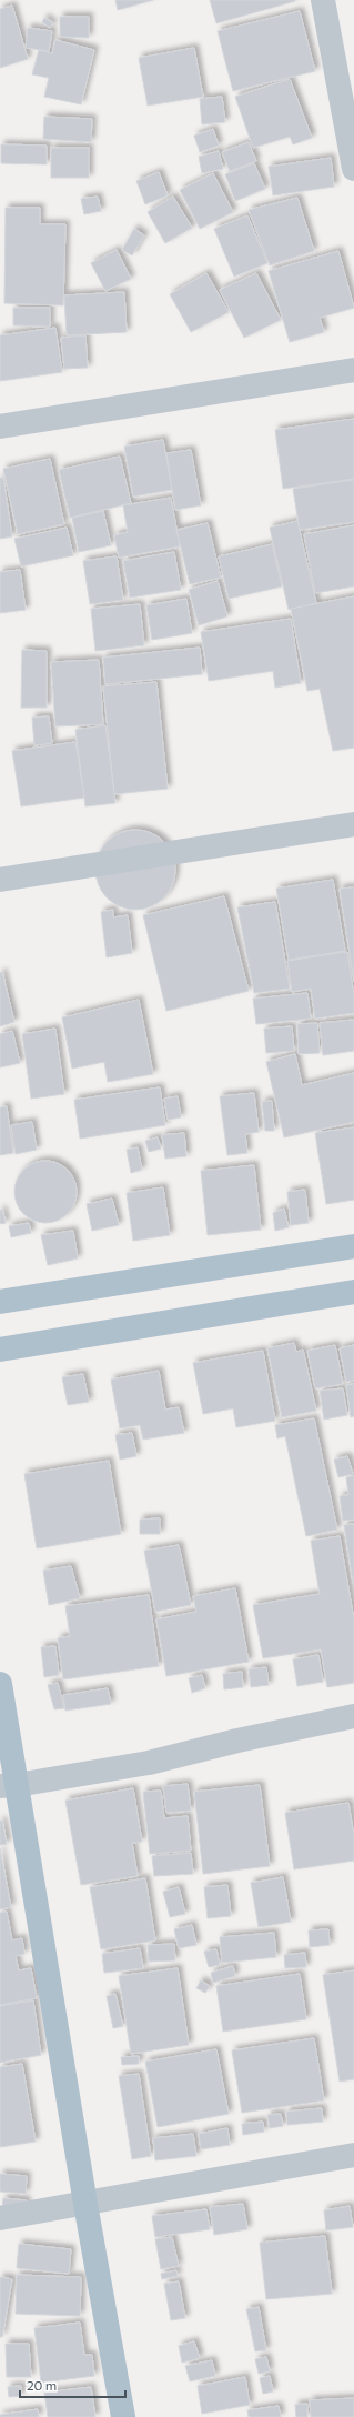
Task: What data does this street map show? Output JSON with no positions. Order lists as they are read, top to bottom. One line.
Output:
{"scale_bar":"20 m"}
